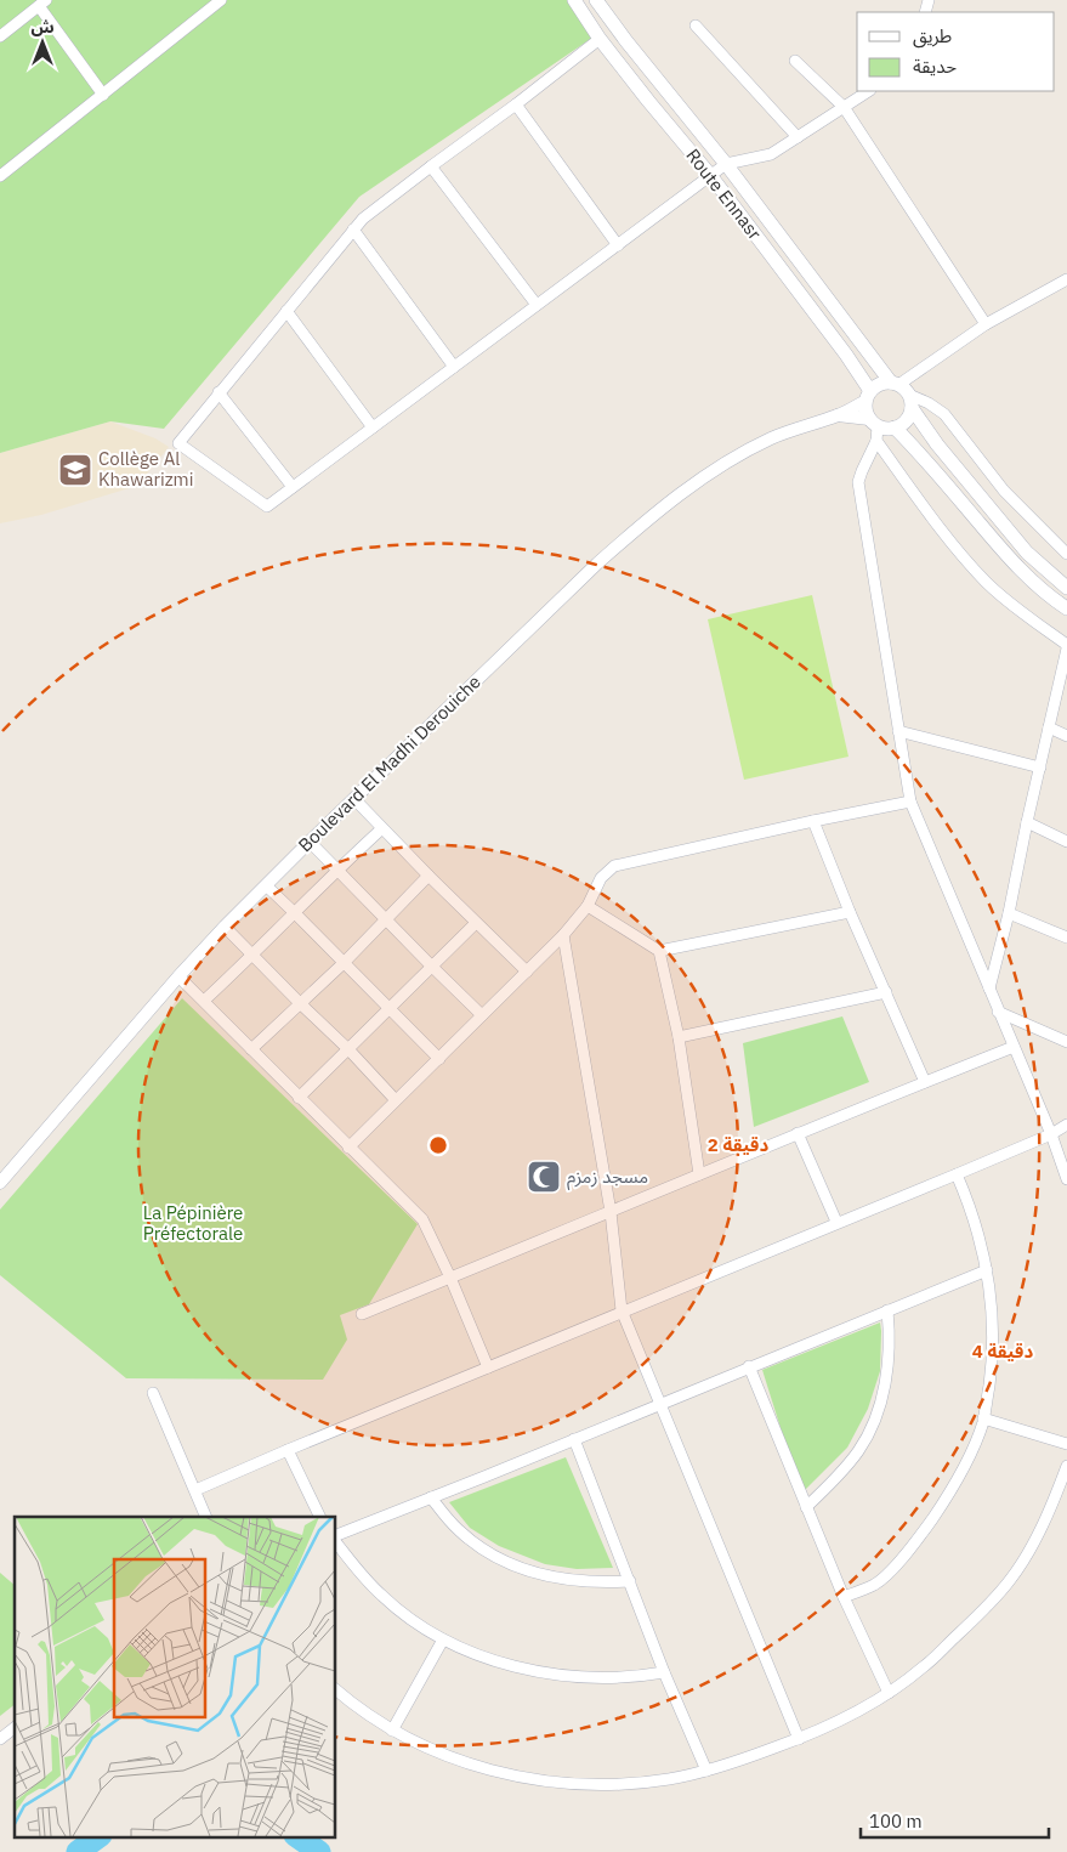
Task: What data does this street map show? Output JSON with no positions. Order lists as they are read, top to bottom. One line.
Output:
{"streets":{"main road":["Route Ennasr"],"street":["Boulevard El Madhi Derouiche"]},"crossings":[["Route Ennasr","Boulevard El Madhi Derouiche"]],"parks":["La Pépinière Préfectorale"],"places":{"school or university":["Collège Al Khawarizmi"],"mosque":["مسجد زمزم"]},"legend":["طريق","حديقة"],"scale_bar":"100 m","north":"top","rings":["2 دقيقة","4 دقيقة"]}
